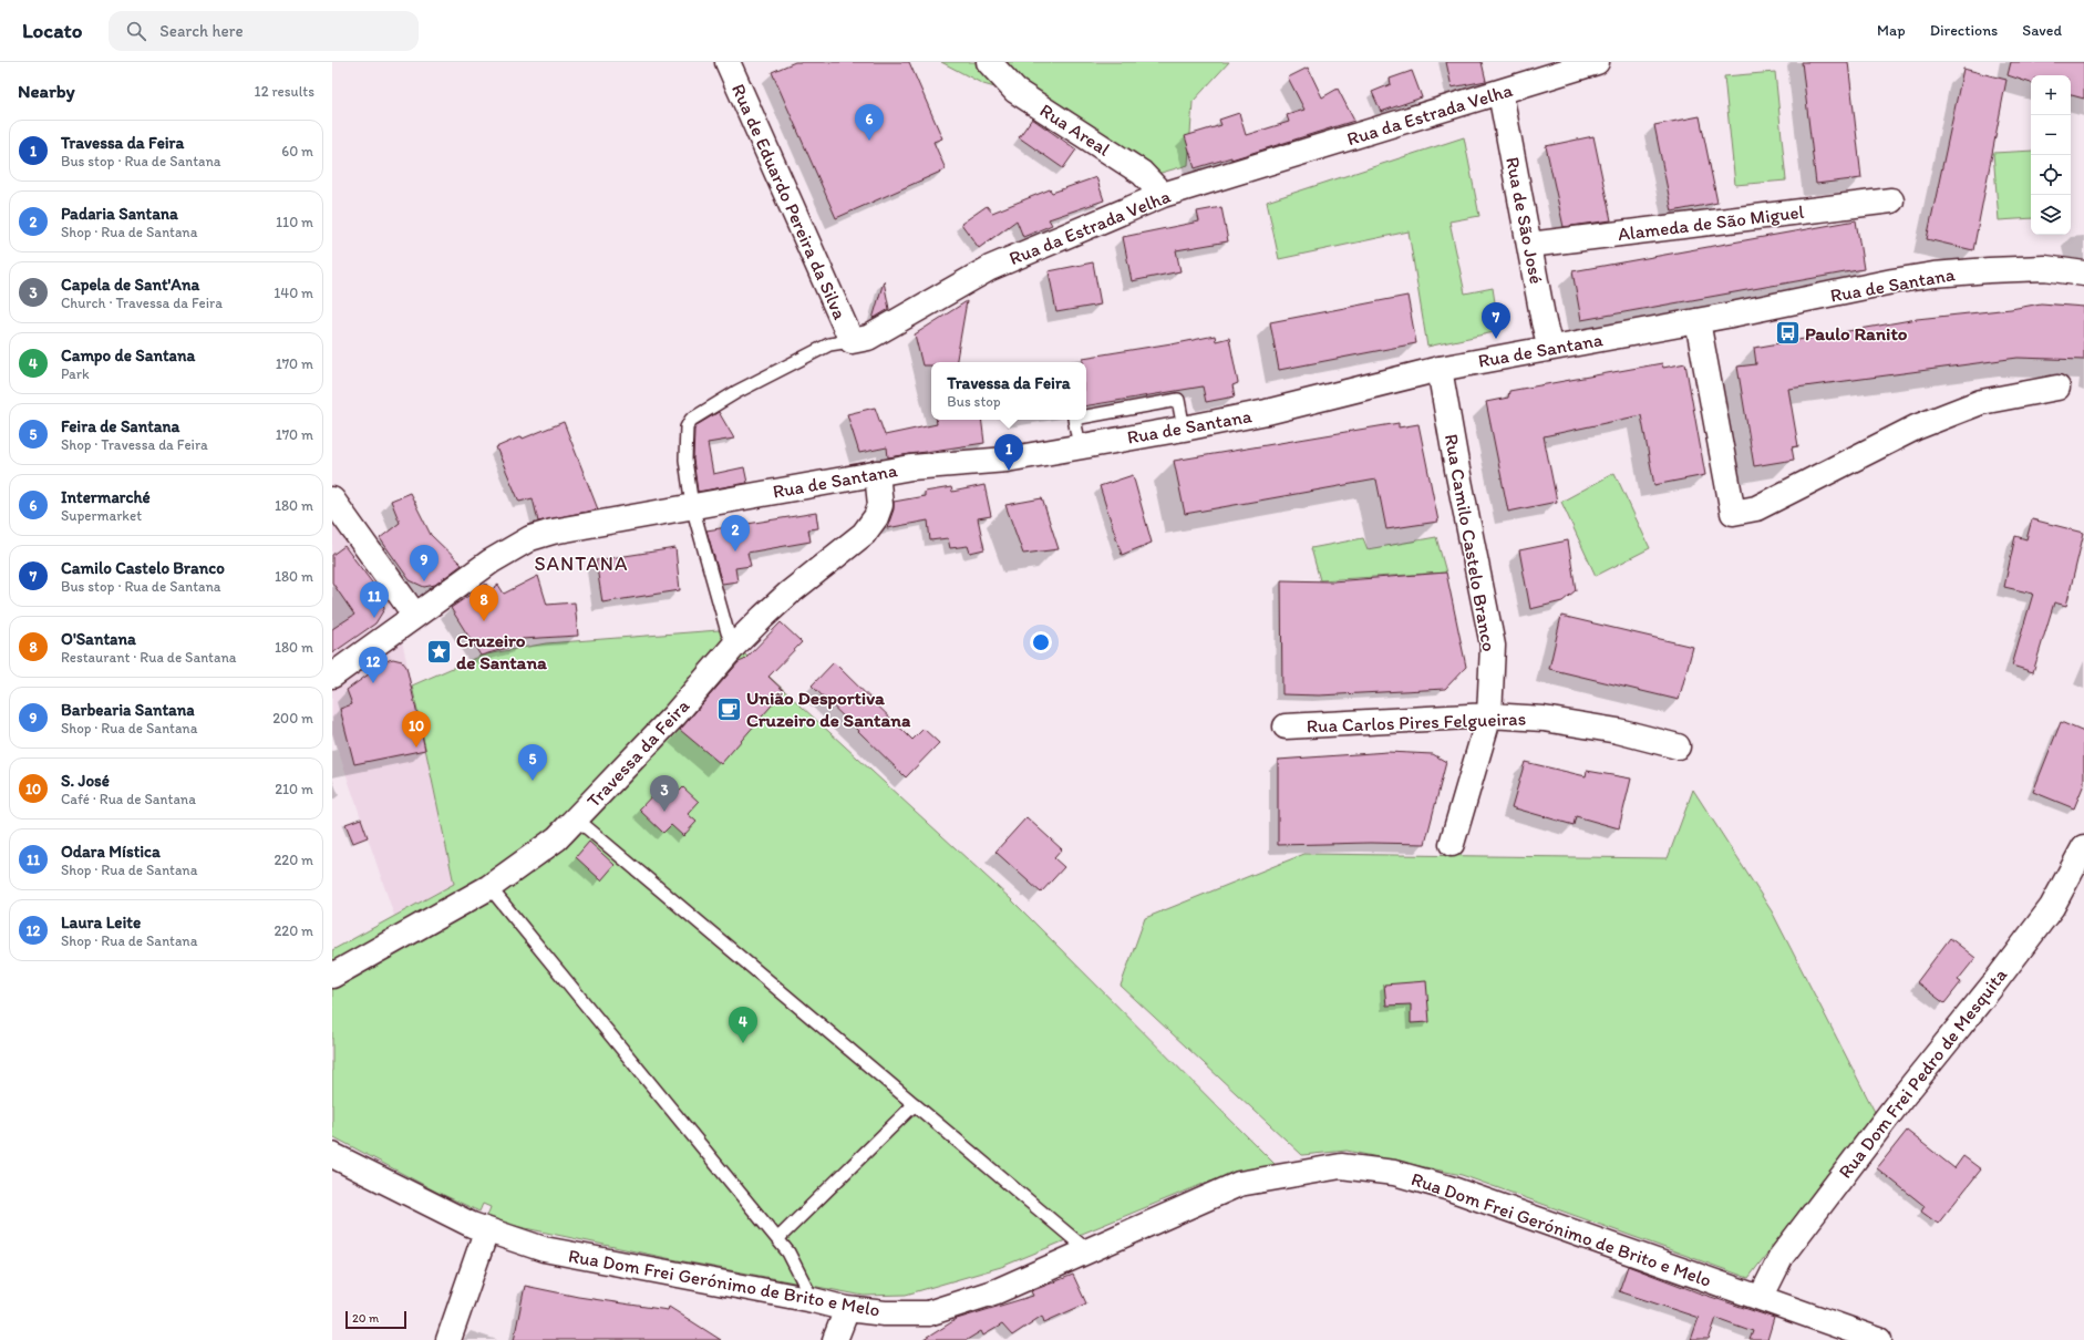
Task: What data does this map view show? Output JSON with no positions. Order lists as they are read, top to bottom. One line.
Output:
{"streets":{"street":["Rua da Estrada Velha","Rua Areal","Rua de Eduardo Pereira da Silva","Rua de São José","Alameda de São Miguel","Rua de Santana","Rua Camilo Castelo Branco","Rua Carlos Pires Felgueiras","Travessa da Feira","Rua Dom Frei Pedro de Mesquita","Rua Dom Frei Gerónimo de Brito e Melo"]},"crossings":[["Rua da Estrada Velha","Rua Areal"],["Rua da Estrada Velha","Rua de Eduardo Pereira da Silva"],["Rua da Estrada Velha","Rua de São José"],["Rua da Estrada Velha","Rua de Santana"],["Rua de São José","Alameda de São Miguel"],["Rua de São José","Rua de Santana"],["Rua de Santana","Rua Camilo Castelo Branco"],["Rua de Santana","Travessa da Feira"],["Rua Camilo Castelo Branco","Rua Carlos Pires Felgueiras"],["Rua Dom Frei Pedro de Mesquita","Rua Dom Frei Gerónimo de Brito e Melo"]],"districts":["SANTANA"],"places":{"bus stop":["Paulo Ranito"],"place":["Cruzeiro de Santana"],"cafe":["União Desportiva Cruzeiro de Santana"]},"scale_bar":"20 m","page":{"header":"Locato","search":"Search here","nav":["Map","Directions","Saved"],"heading":["Nearby","12 results"],"map_buttons":["+","−"],"pins":["6","7","1","2","9","11","8","12","10","5","3","4"],"list":[{"mark":"1","name":"Travessa da Feira","note":"Bus stop · Rua de Santana","value":"60 m"},{"mark":"2","name":"Padaria Santana","note":"Shop · Rua de Santana","value":"110 m"},{"mark":"3","name":"Capela de Sant'Ana","note":"Church · Travessa da Feira","value":"140 m"},{"mark":"4","name":"Campo de Santana","note":"Park","value":"170 m"},{"mark":"5","name":"Feira de Santana","note":"Shop · Travessa da Feira","value":"170 m"},{"mark":"6","name":"Intermarché","note":"Supermarket","value":"180 m"},{"mark":"7","name":"Camilo Castelo Branco","note":"Bus stop · Rua de Santana","value":"180 m"},{"mark":"8","name":"O'Santana","note":"Restaurant · Rua de Santana","value":"180 m"},{"mark":"9","name":"Barbearia Santana","note":"Shop · Rua de Santana","value":"200 m"},{"mark":"10","name":"S. José","note":"Café · Rua de Santana","value":"210 m"},{"mark":"11","name":"Odara Mística","note":"Shop · Rua de Santana","value":"220 m"},{"mark":"12","name":"Laura Leite","note":"Shop · Rua de Santana","value":"220 m"}],"popup":["Travessa da Feira","Bus stop"],"scale":"20 m"}}
